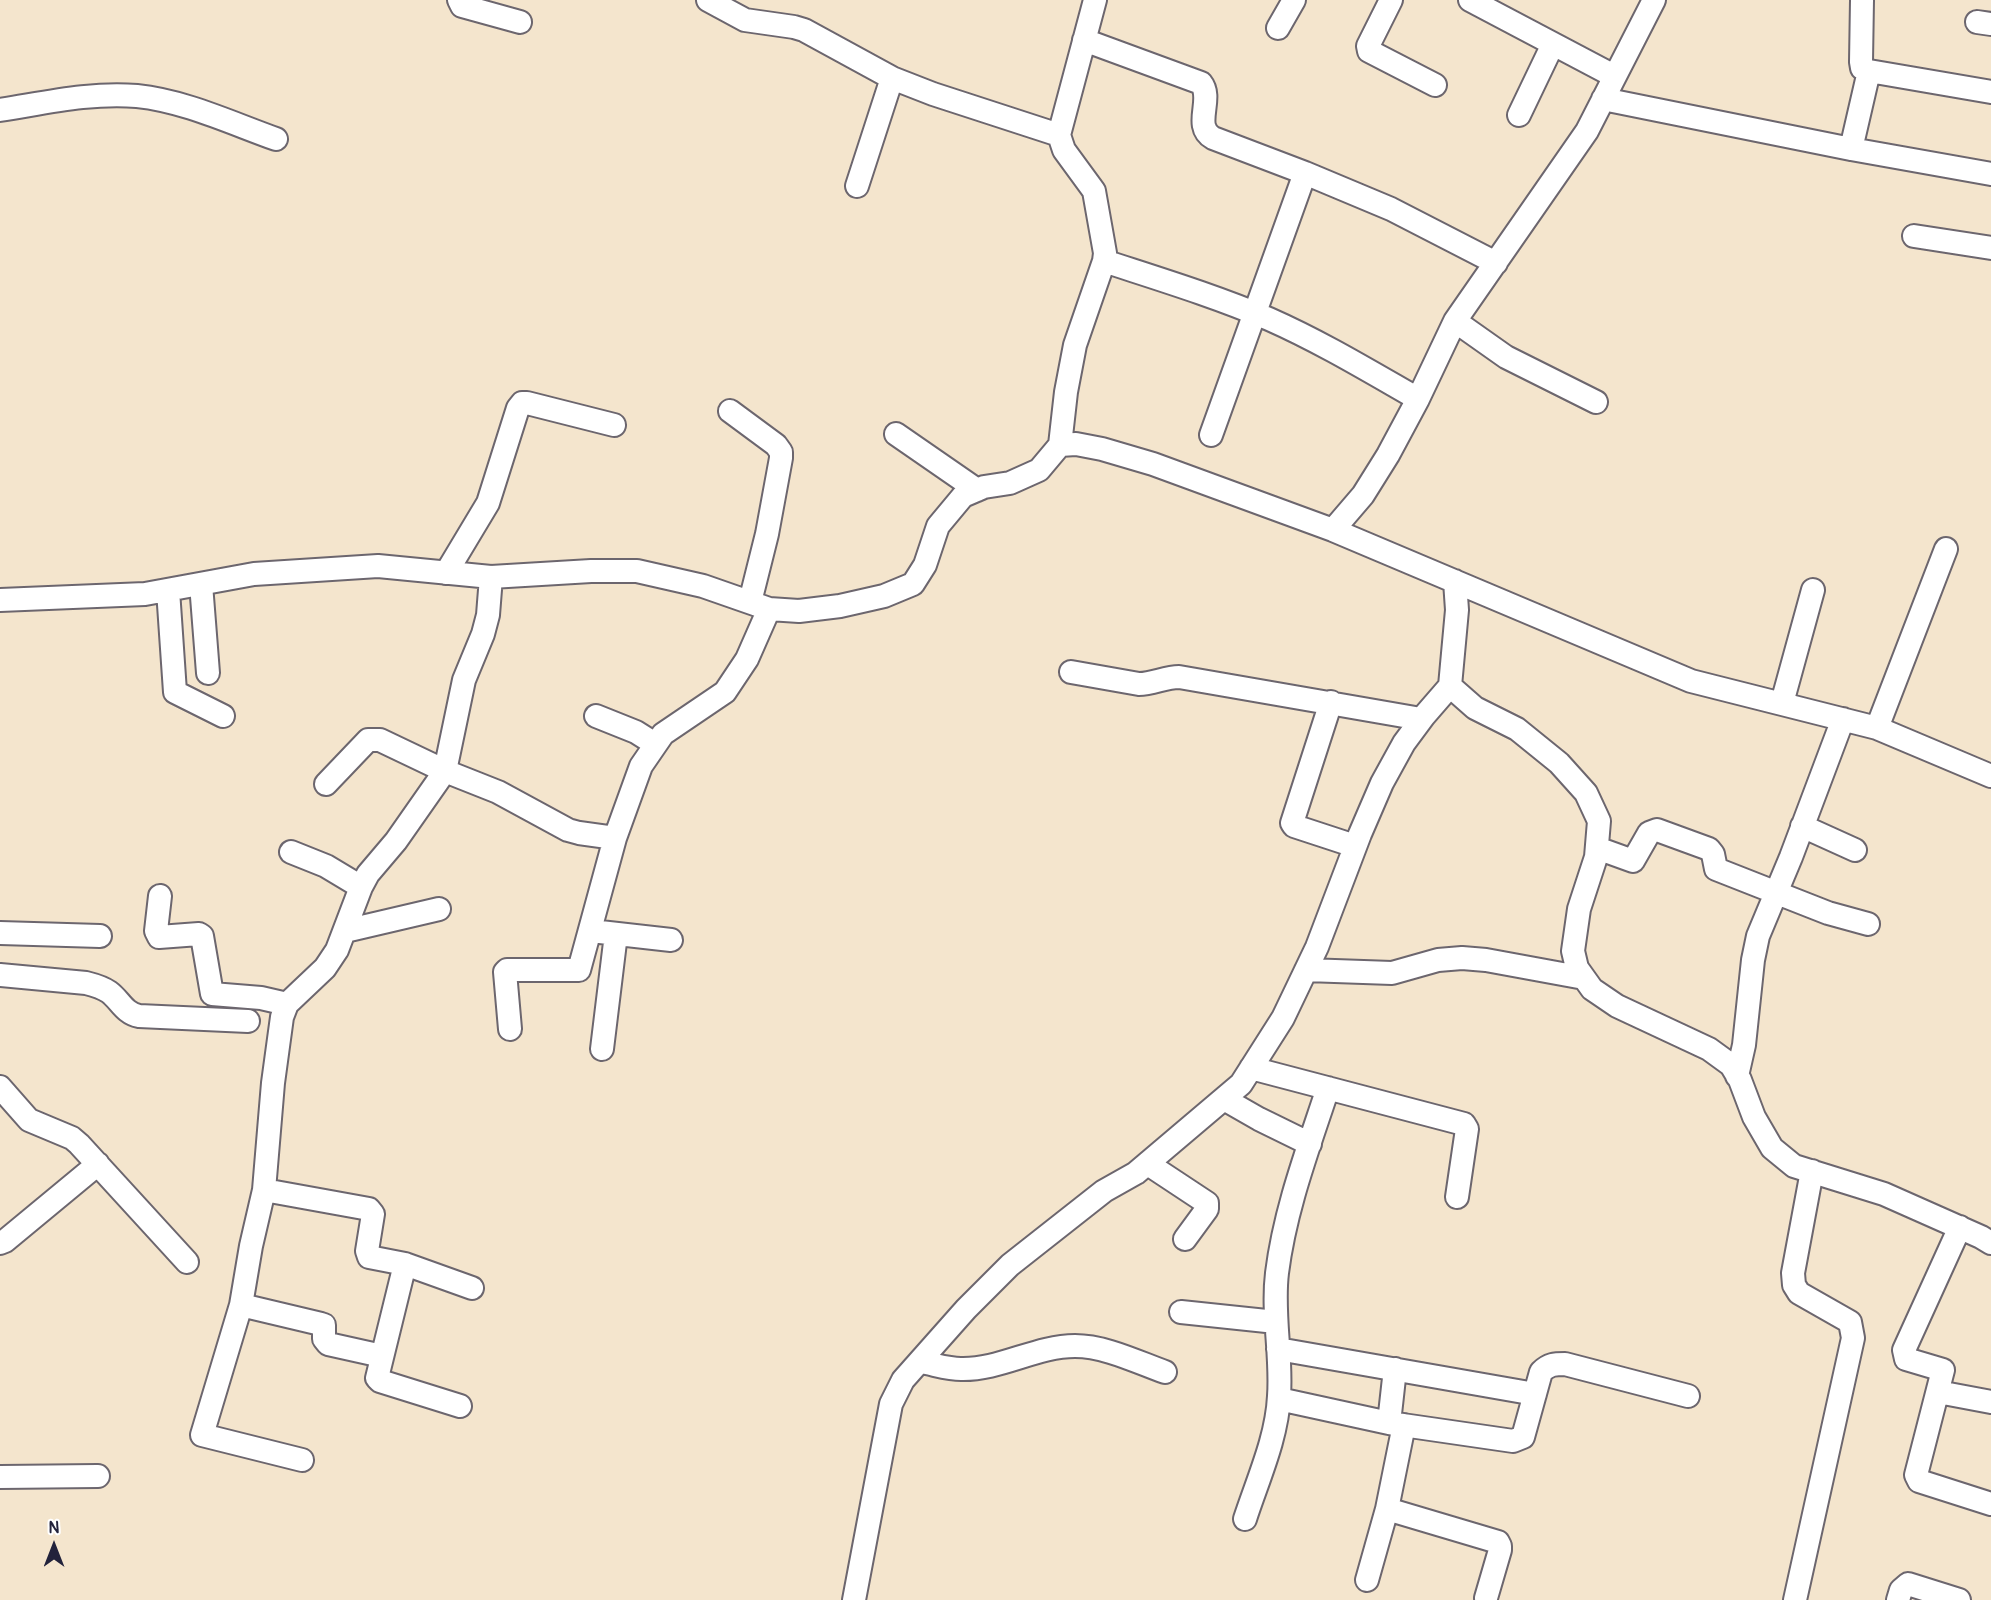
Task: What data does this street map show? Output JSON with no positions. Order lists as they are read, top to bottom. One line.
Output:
{"north":"top"}
